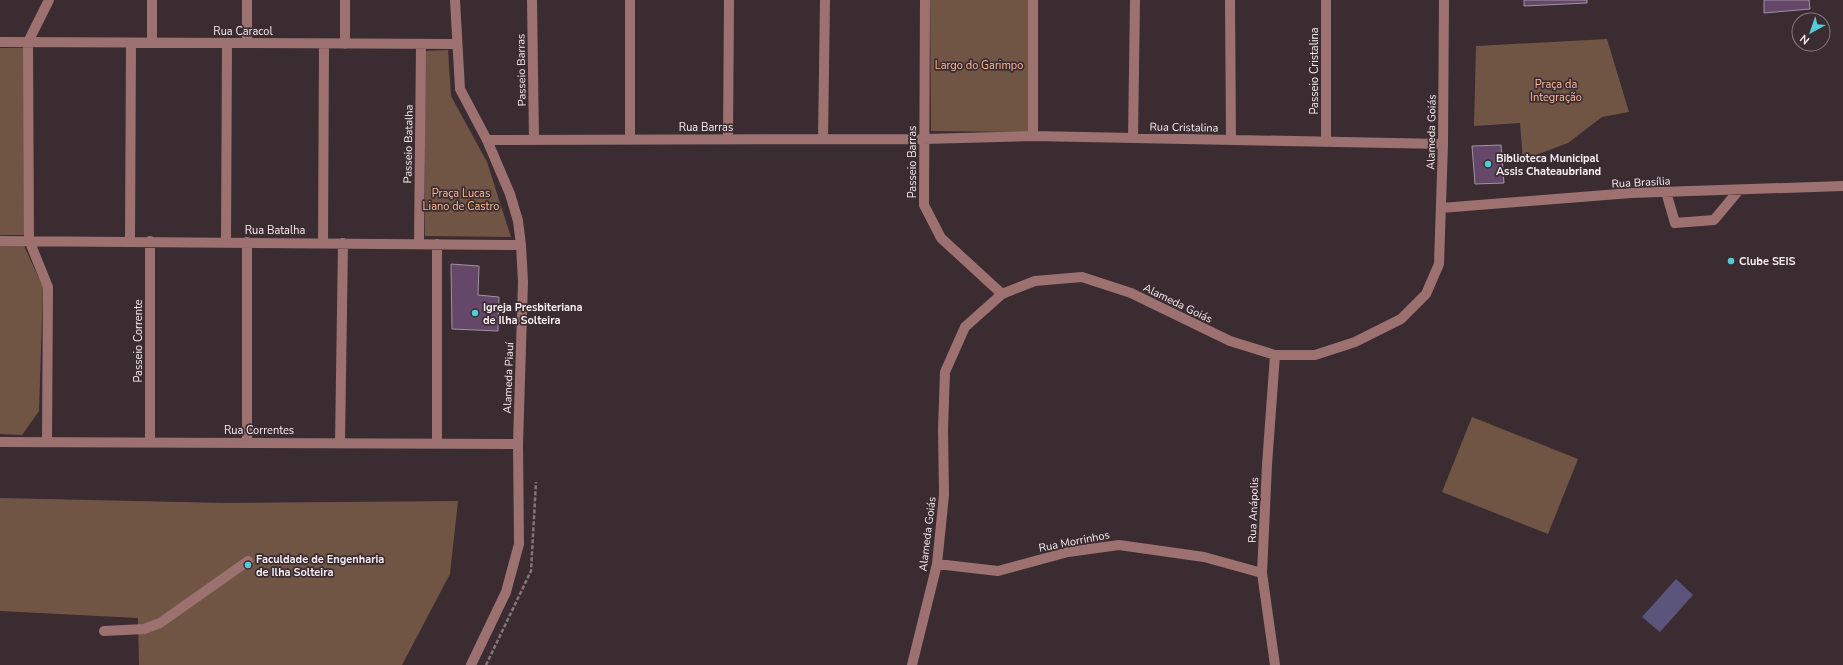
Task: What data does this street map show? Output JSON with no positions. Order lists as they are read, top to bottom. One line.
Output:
{"streets":{"street":["Rua Caracol","Passeio Barras","Passeio Cristalina","Rua Barras","Rua Cristalina","Alameda Goiás","Passeio Batalha","Rua Brasília","Rua Batalha","Passeio Corrente","Alameda Piauí","Rua Correntes","Rua Anápolis","Rua Morrinhos"]},"crossings":[["Rua Caracol","Passeio Batalha"],["Rua Caracol","Alameda Piauí"],["Passeio Barras","Rua Barras"],["Passeio Barras","Rua Cristalina"],["Passeio Barras","Alameda Goiás"],["Passeio Cristalina","Rua Cristalina"],["Rua Barras","Rua Cristalina"],["Rua Barras","Alameda Piauí"],["Rua Cristalina","Alameda Goiás"],["Alameda Goiás","Rua Brasília"],["Alameda Goiás","Rua Anápolis"],["Alameda Goiás","Rua Morrinhos"],["Passeio Batalha","Rua Batalha"],["Rua Batalha","Passeio Corrente"],["Rua Batalha","Alameda Piauí"],["Passeio Corrente","Rua Correntes"],["Alameda Piauí","Rua Correntes"],["Rua Anápolis","Rua Morrinhos"]],"parks":["Largo do Garimpo","Praça da Integração","Praça Lucas Liano de Castro"],"places":["Biblioteca Municipal Assis Chateaubriand","Clube SEIS","Igreja Presbiteriana de Ilha Solteira","Faculdade de Engenharia de Ilha Solteira"],"north":"bottom left"}
